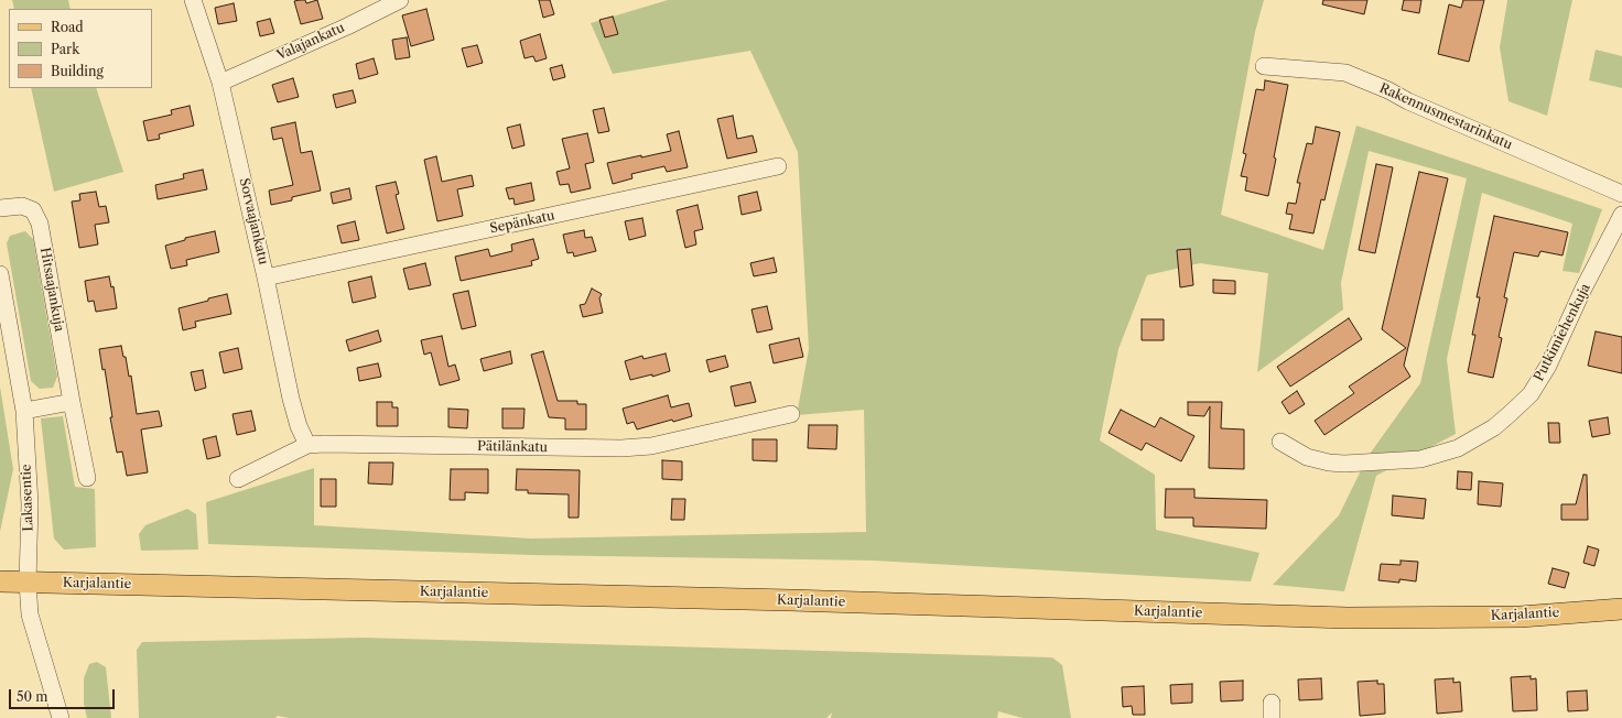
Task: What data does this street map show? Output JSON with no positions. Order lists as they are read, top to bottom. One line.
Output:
{"streets":{"main road":["Karjalantie"],"street":["Valajankatu","Rakennusmestarinkatu","Sorvaajankatu","Sepänkatu","Hitsaajankuja","Putkimiehenkuja","Pätilänkatu","Lakasentie"]},"crossings":[["Valajankatu","Sorvaajankatu"],["Sorvaajankatu","Sepänkatu"],["Sorvaajankatu","Pätilänkatu"],["Lakasentie","Karjalantie"]],"legend":["Road","Park","Building"],"scale_bar":"50 m"}
